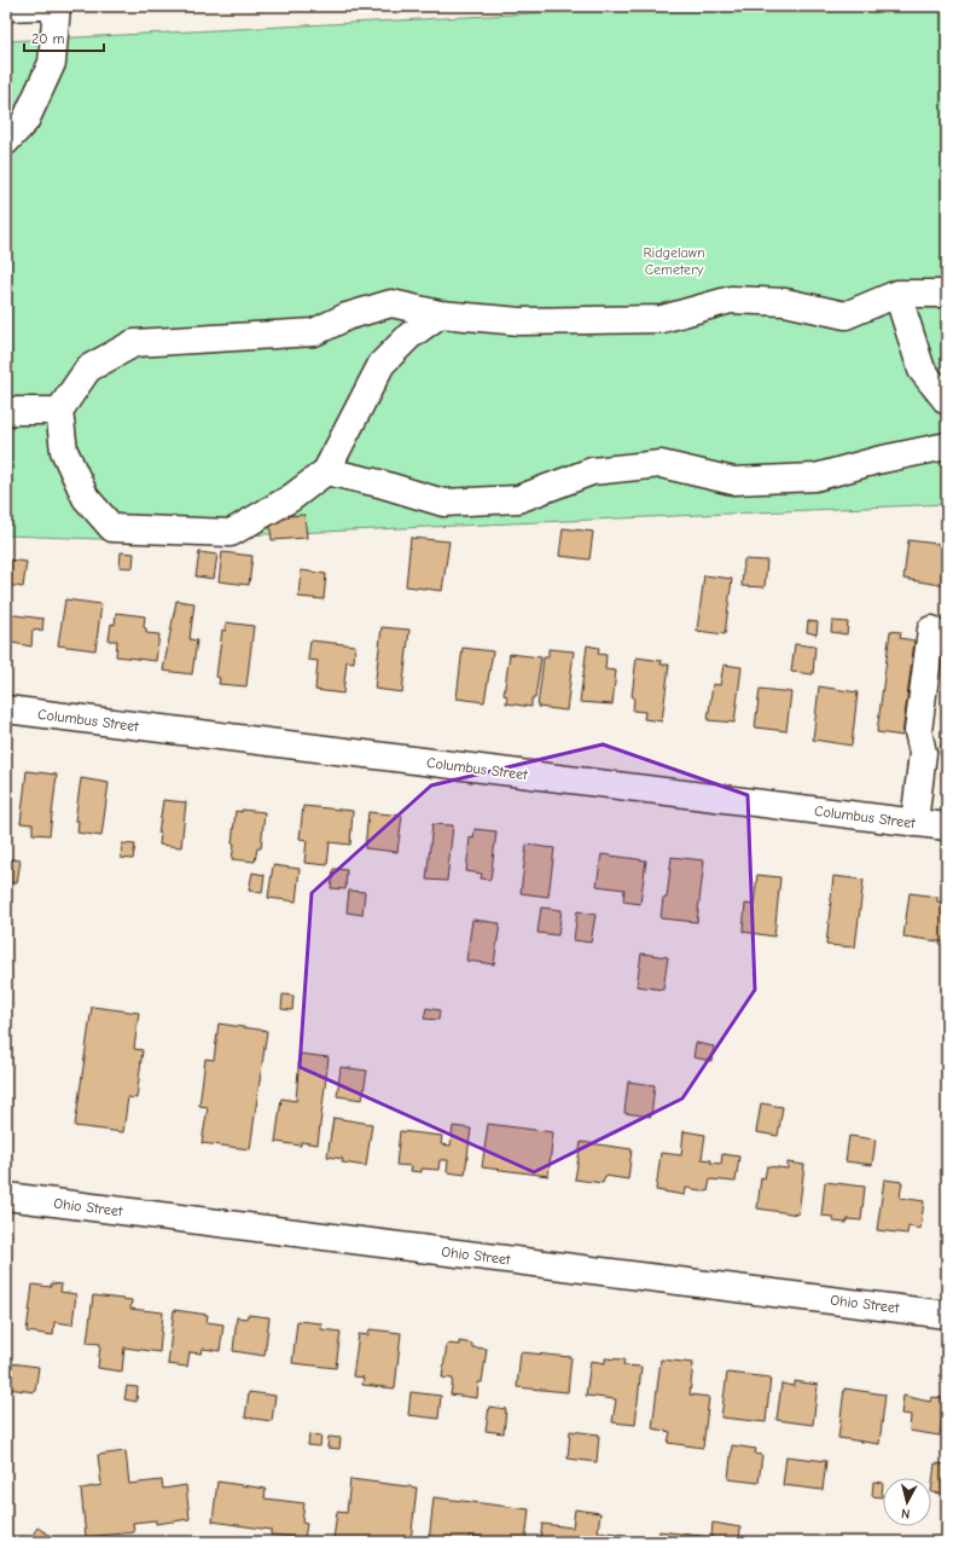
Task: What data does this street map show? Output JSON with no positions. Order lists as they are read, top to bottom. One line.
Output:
{"streets":{"street":["Columbus Street","Ohio Street"]},"parks":["Ridgelawn Cemetery"],"scale_bar":"20 m","north":"bottom"}
